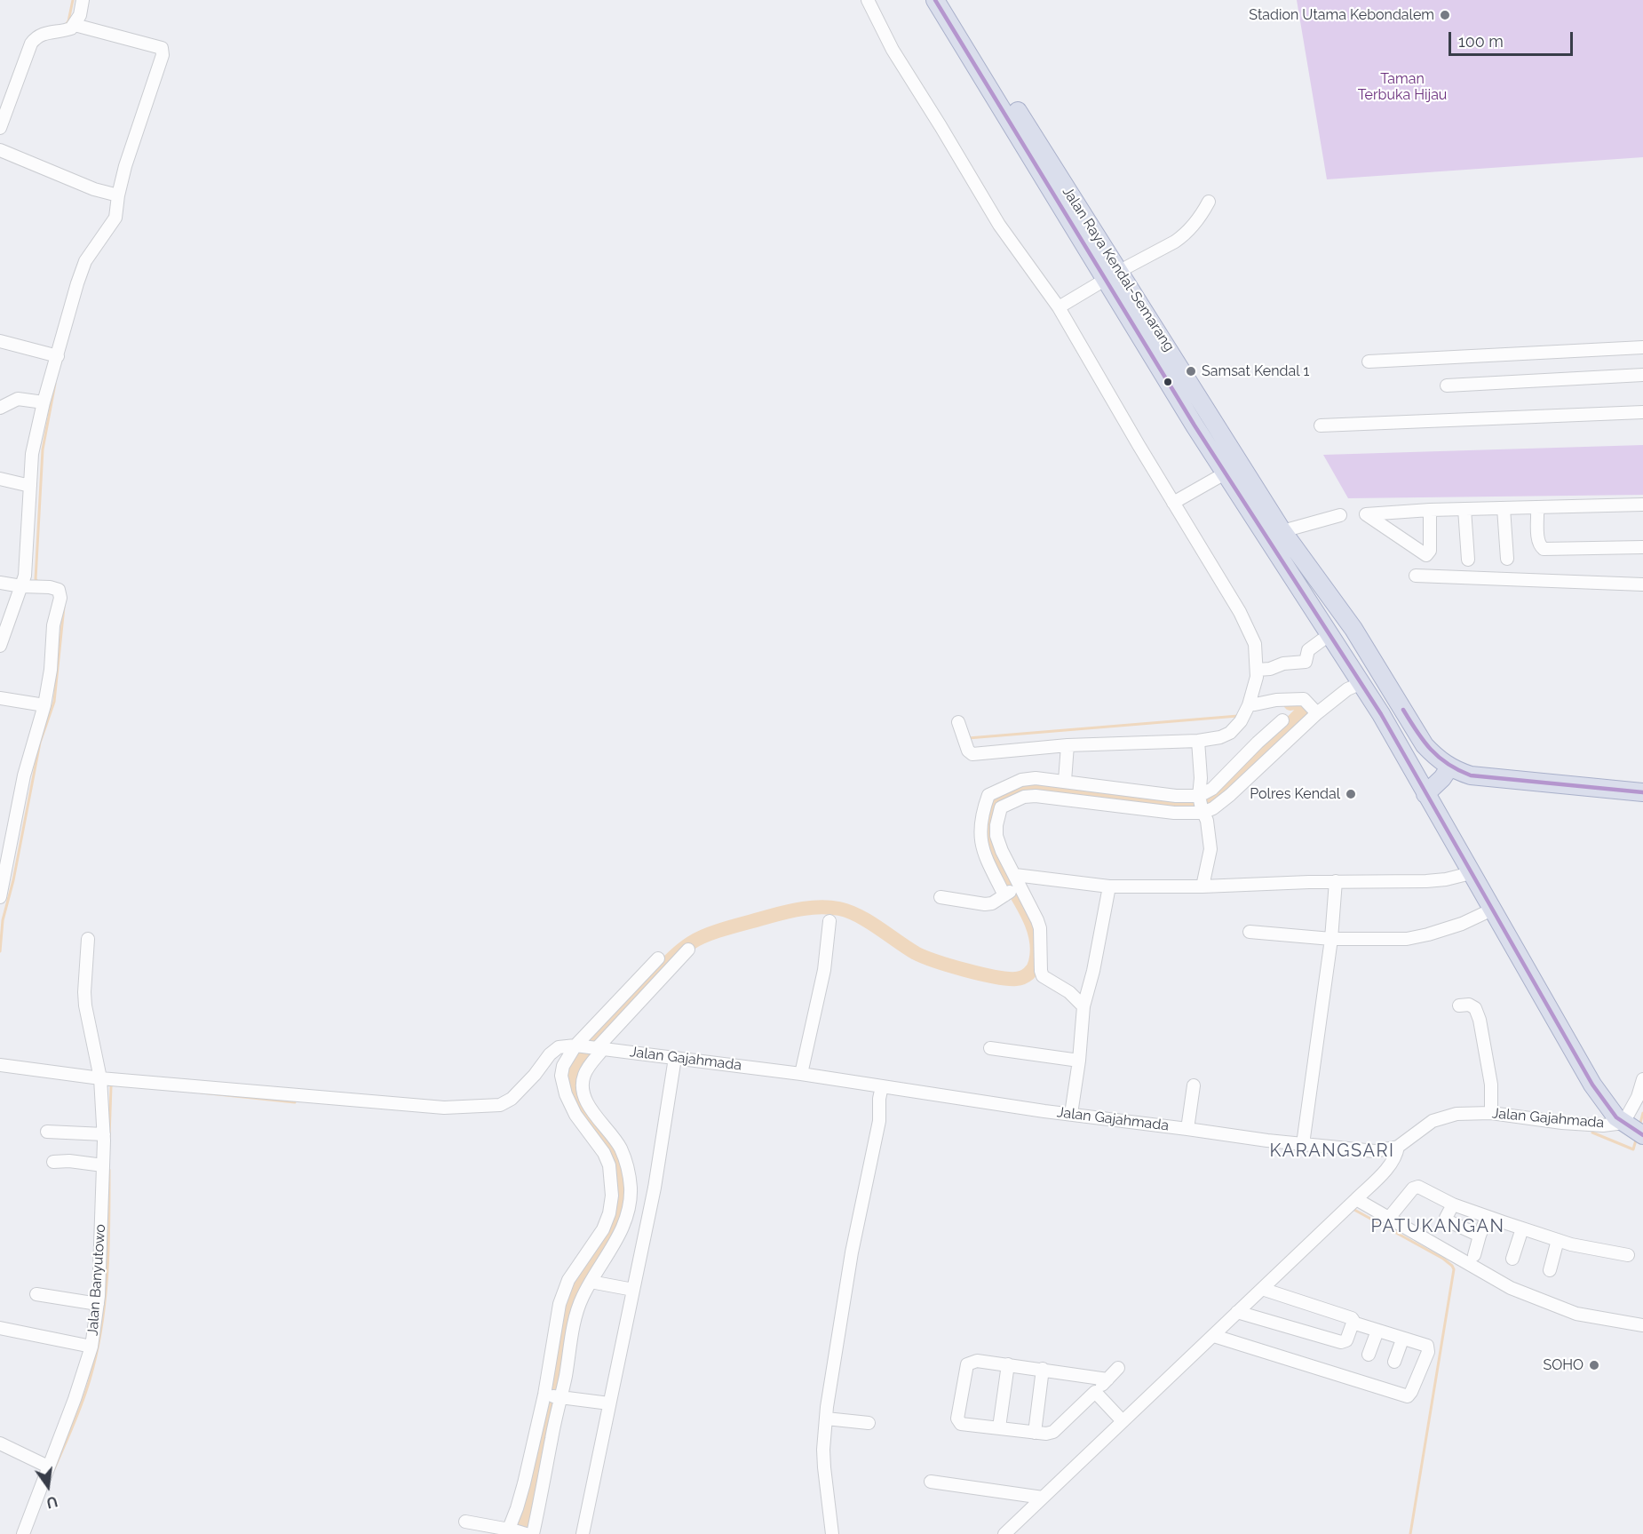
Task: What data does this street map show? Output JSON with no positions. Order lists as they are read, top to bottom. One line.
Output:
{"streets":{"highway":["Jalan Raya Kendal-Semarang"],"street":["Jalan Gajahmada","Jalan Banyutowo"]},"crossings":[["Jalan Raya Kendal-Semarang","Jalan Gajahmada"]],"districts":["KARANGSARI","PATUKANGAN"],"parks":["Taman Terbuka Hijau"],"places":["Stadion Utama Kebondalem","Samsat Kendal 1","Polres Kendal","SOHO"],"scale_bar":"100 m","north":"bottom"}
